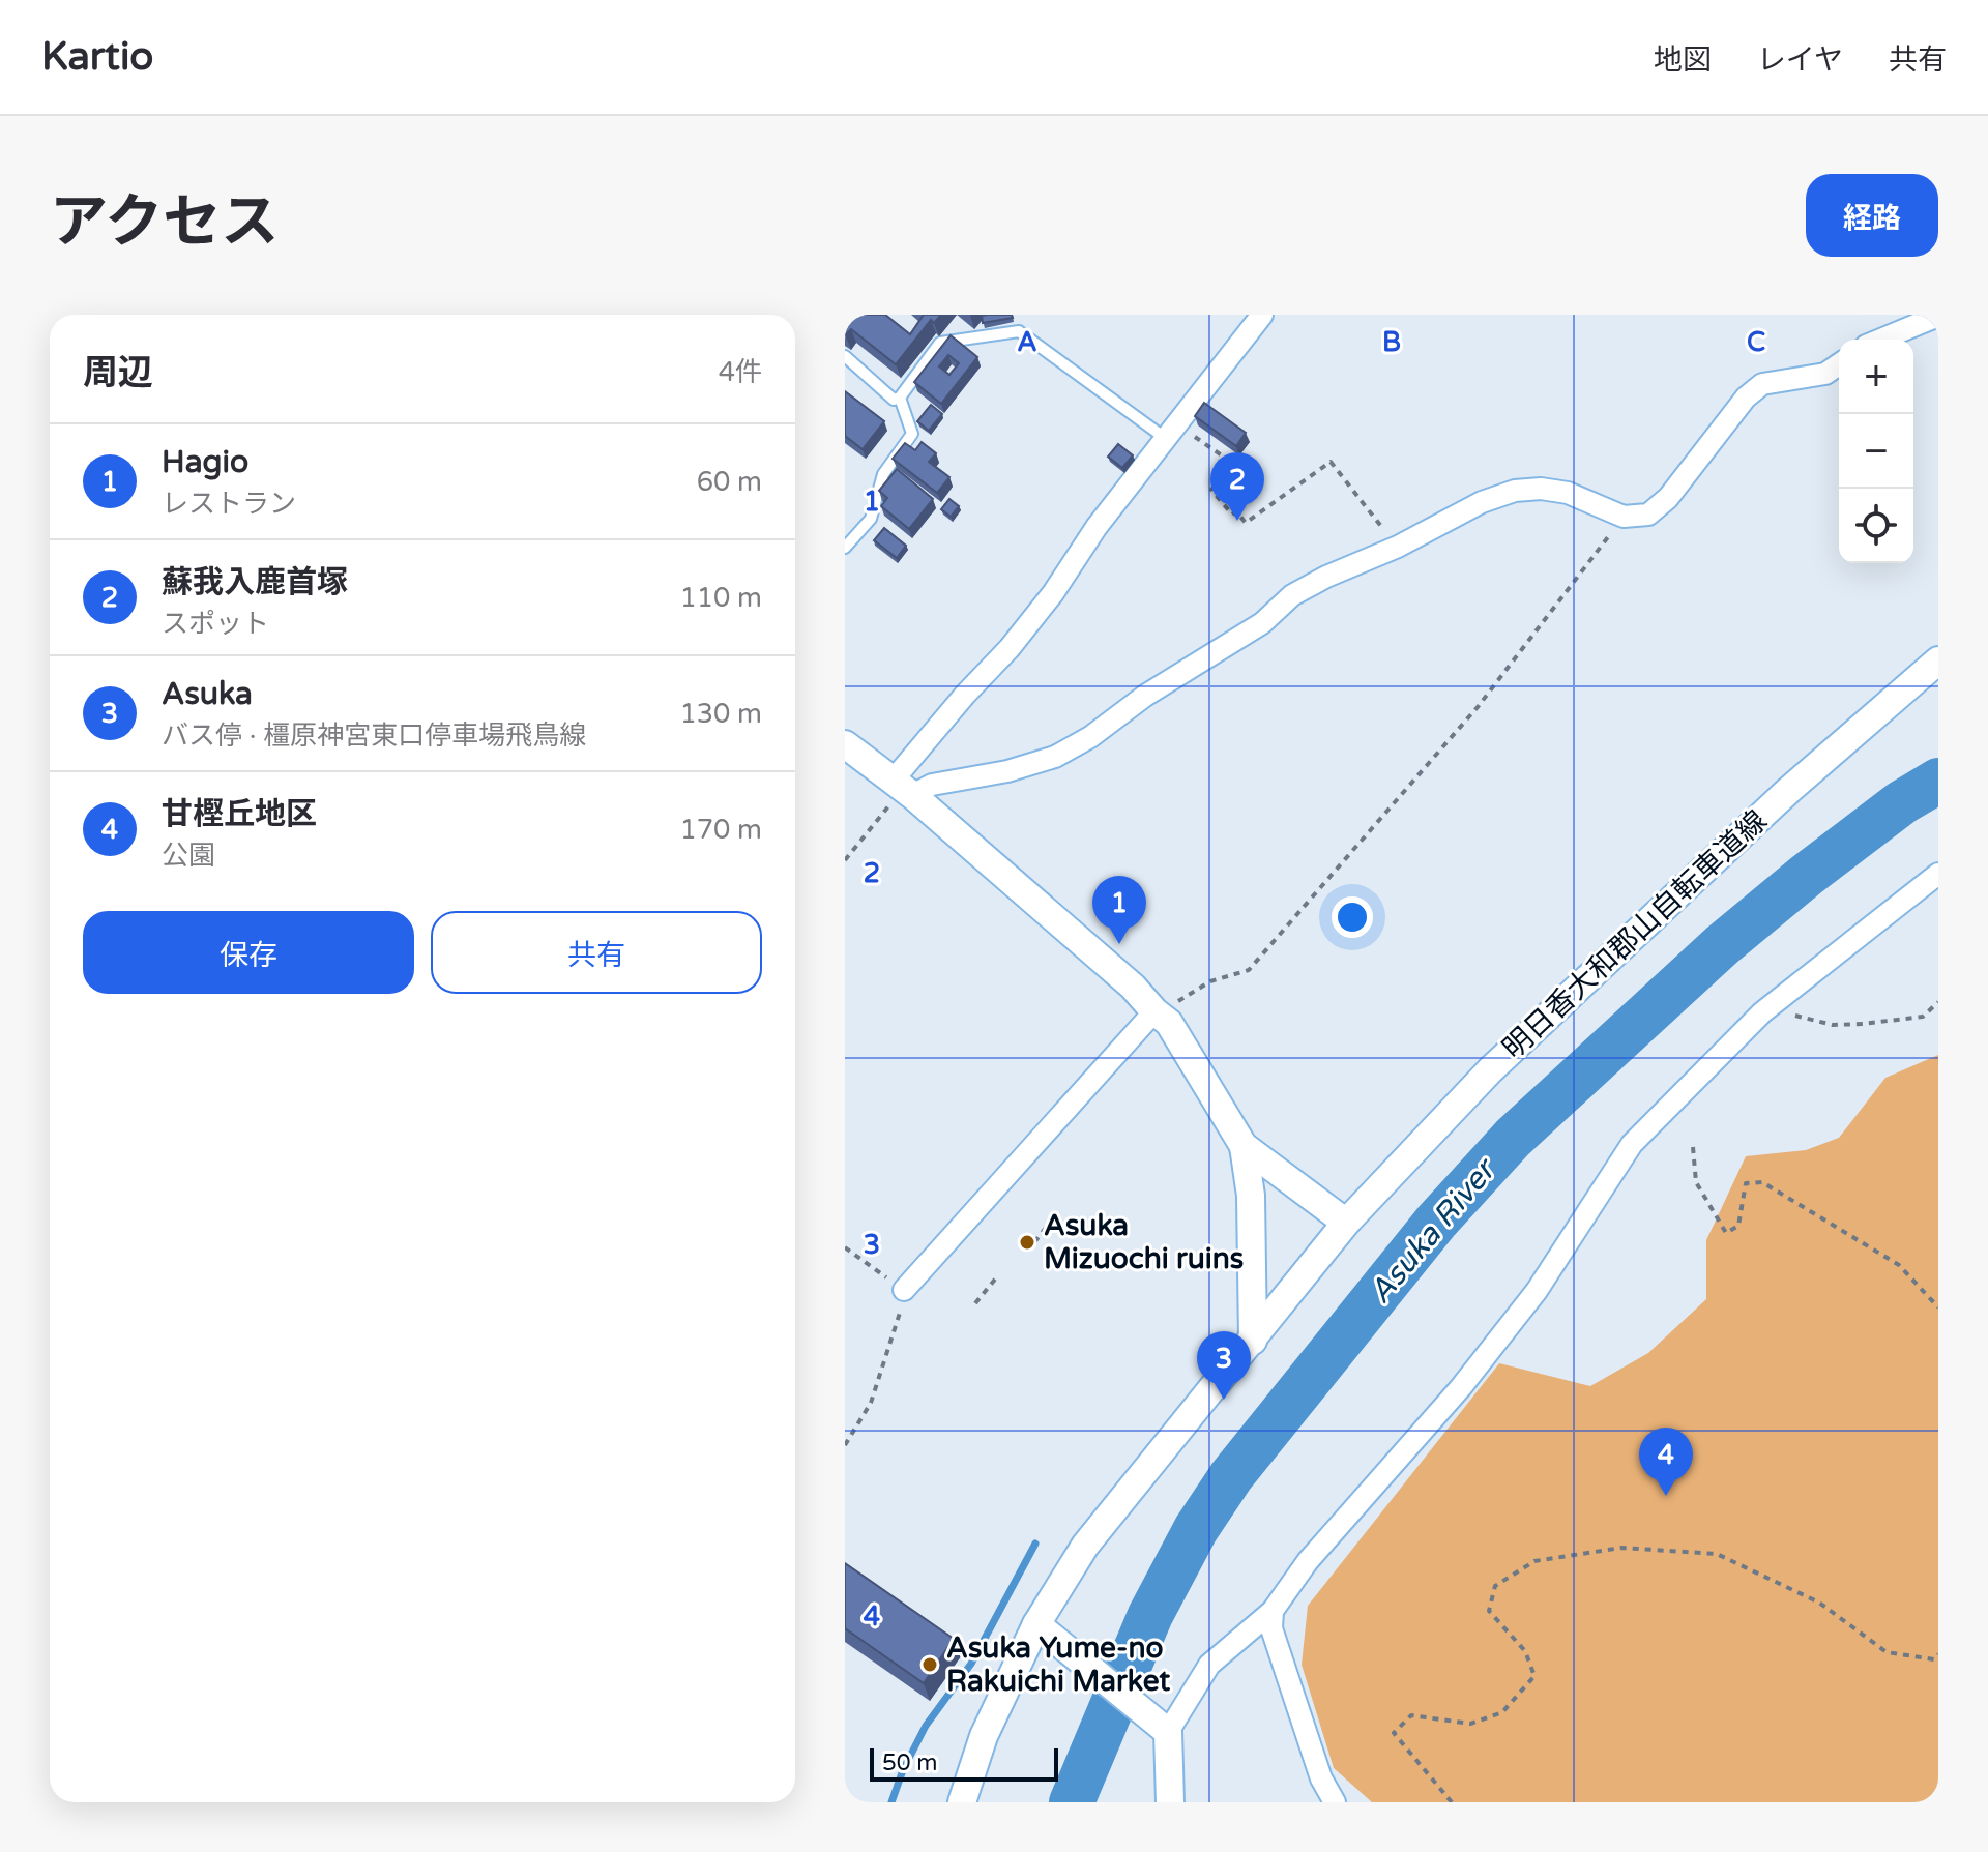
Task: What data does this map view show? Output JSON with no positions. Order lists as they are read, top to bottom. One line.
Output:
{"streets":{"main road":["明日香大和郡山自転車道線"]},"water":["Asuka River"],"places":["Asuka Mizuochi ruins","Asuka Yume-no Rakuichi Market"],"scale_bar":"50 m","page":{"header":"Kartio","nav":["地図","レイヤ","共有"],"title":"アクセス","buttons":["経路",["保存","共有"]],"heading":["周辺","4件"],"map_buttons":["+","−"],"list":[{"mark":"1","name":"Hagio","note":"レストラン","value":"60 m"},{"mark":"2","name":"蘇我入鹿首塚","note":"スポット","value":"110 m"},{"mark":"3","name":"Asuka","note":"バス停 · 橿原神宮東口停車場飛鳥線","value":"130 m"},{"mark":"4","name":"甘樫丘地区","note":"公園","value":"170 m"}],"pins":["2","1","3","4"],"scale":"50 m"},"grid":{"columns":["A","B","C"],"rows":["1","2","3","4"]}}
